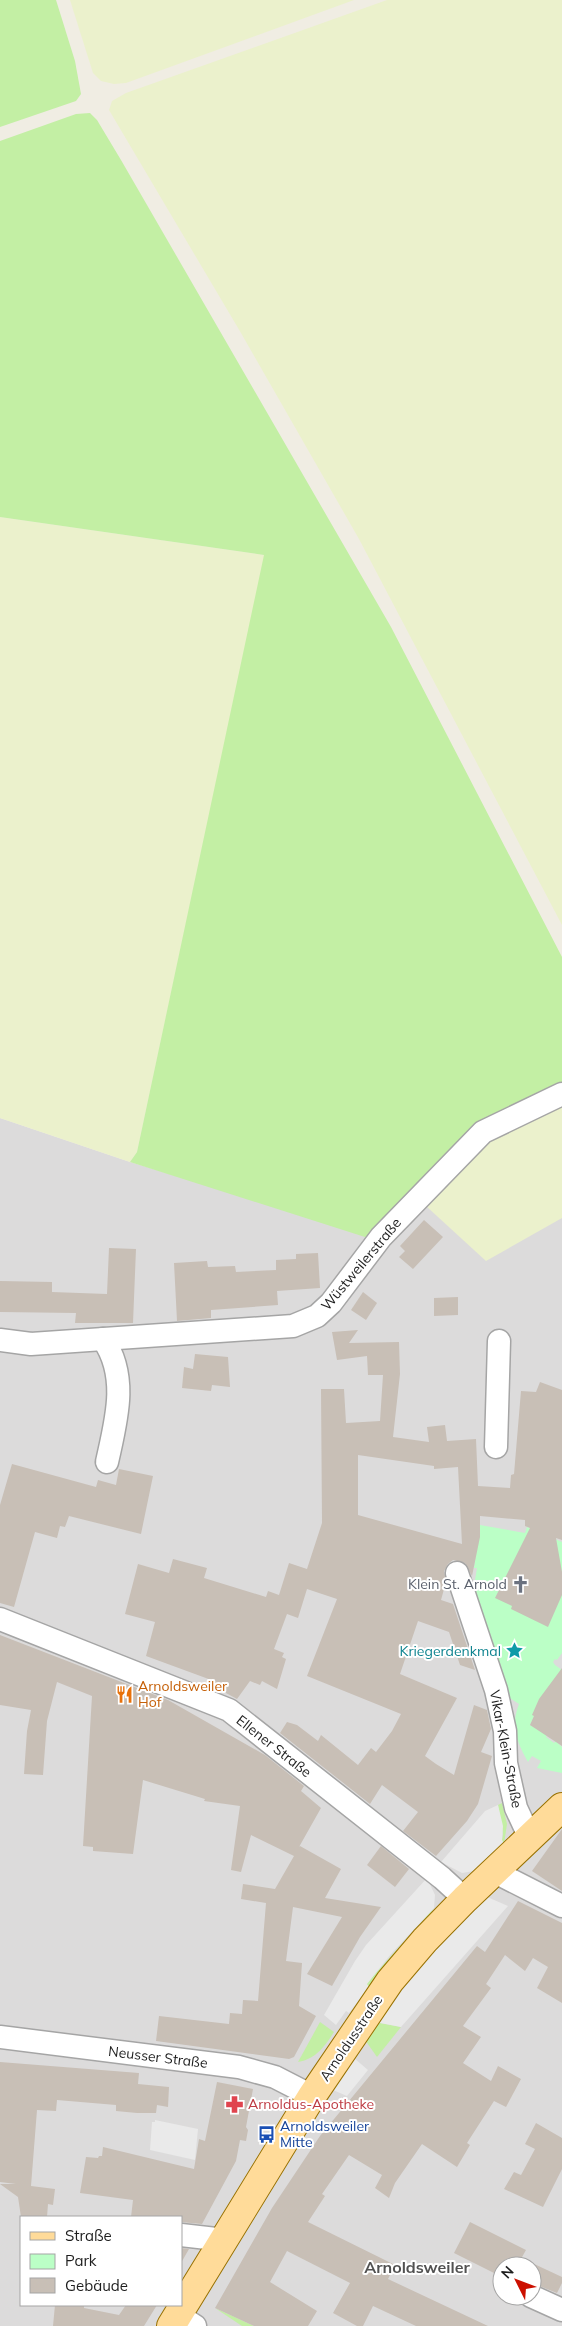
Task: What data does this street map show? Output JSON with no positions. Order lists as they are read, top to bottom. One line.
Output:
{"streets":{"main road":["Arnoldusstraße"],"street":["Wüstweilerstraße","Ellener Straße","Vikar-Klein-Straße","Neusser Straße"]},"crossings":[["Ellener Straße","Arnoldusstraße"],["Vikar-Klein-Straße","Arnoldusstraße"],["Arnoldusstraße","Neusser Straße"]],"districts":["Arnoldsweiler"],"places":{"church":["Klein St. Arnold"],"place":["Kriegerdenkmal"],"restaurant":["Arnoldsweiler Hof"],"pharmacy":["Arnoldus-Apotheke"],"bus stop":["Arnoldsweiler Mitte"]},"legend":["Straße","Park","Gebäude"],"north":"top left"}
